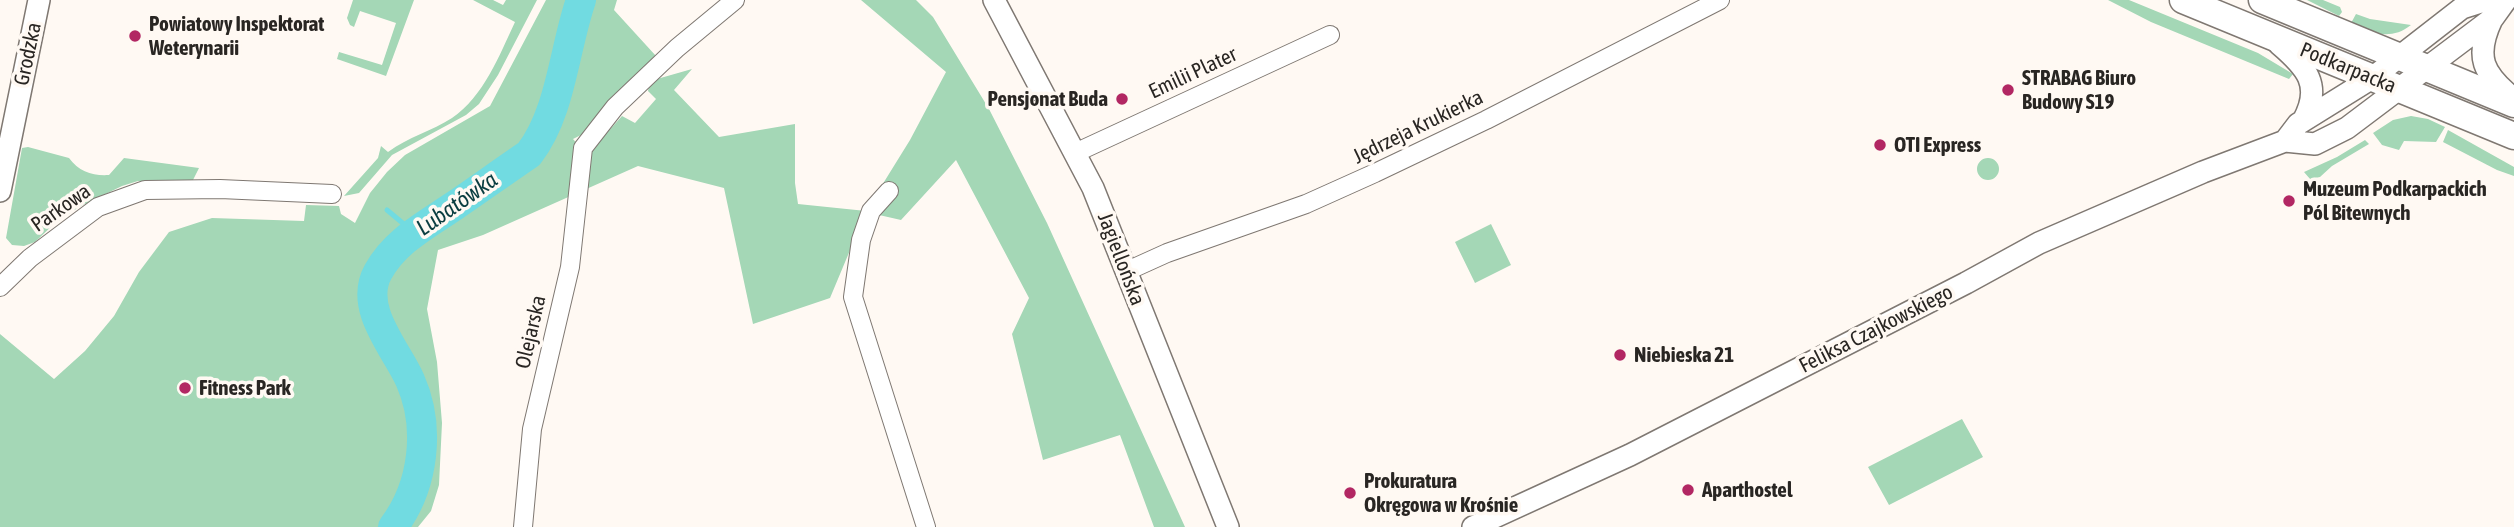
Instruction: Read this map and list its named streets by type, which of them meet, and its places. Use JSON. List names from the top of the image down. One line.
{"streets":{"main road":["Podkarpacka"],"street":["Grodzka","Emilii Plater","Jędrzeja Krukierka","Parkowa","Jagiellońska","Feliksa Czajkowskiego","Olejarska"]},"crossings":[["Podkarpacka","Feliksa Czajkowskiego"],["Emilii Plater","Jagiellońska"],["Jędrzeja Krukierka","Jagiellońska"]],"water":["Lubatówka"],"places":["Powiatowy Inspektorat Weterynarii","STRABAG Biuro Budowy S19","Pensjonat Buda","OTI Express","Muzeum Podkarpackich Pól Bitewnych","Niebieska 21","Fitness Park","Aparthostel","Prokuratura Okręgowa w Krośnie"]}
